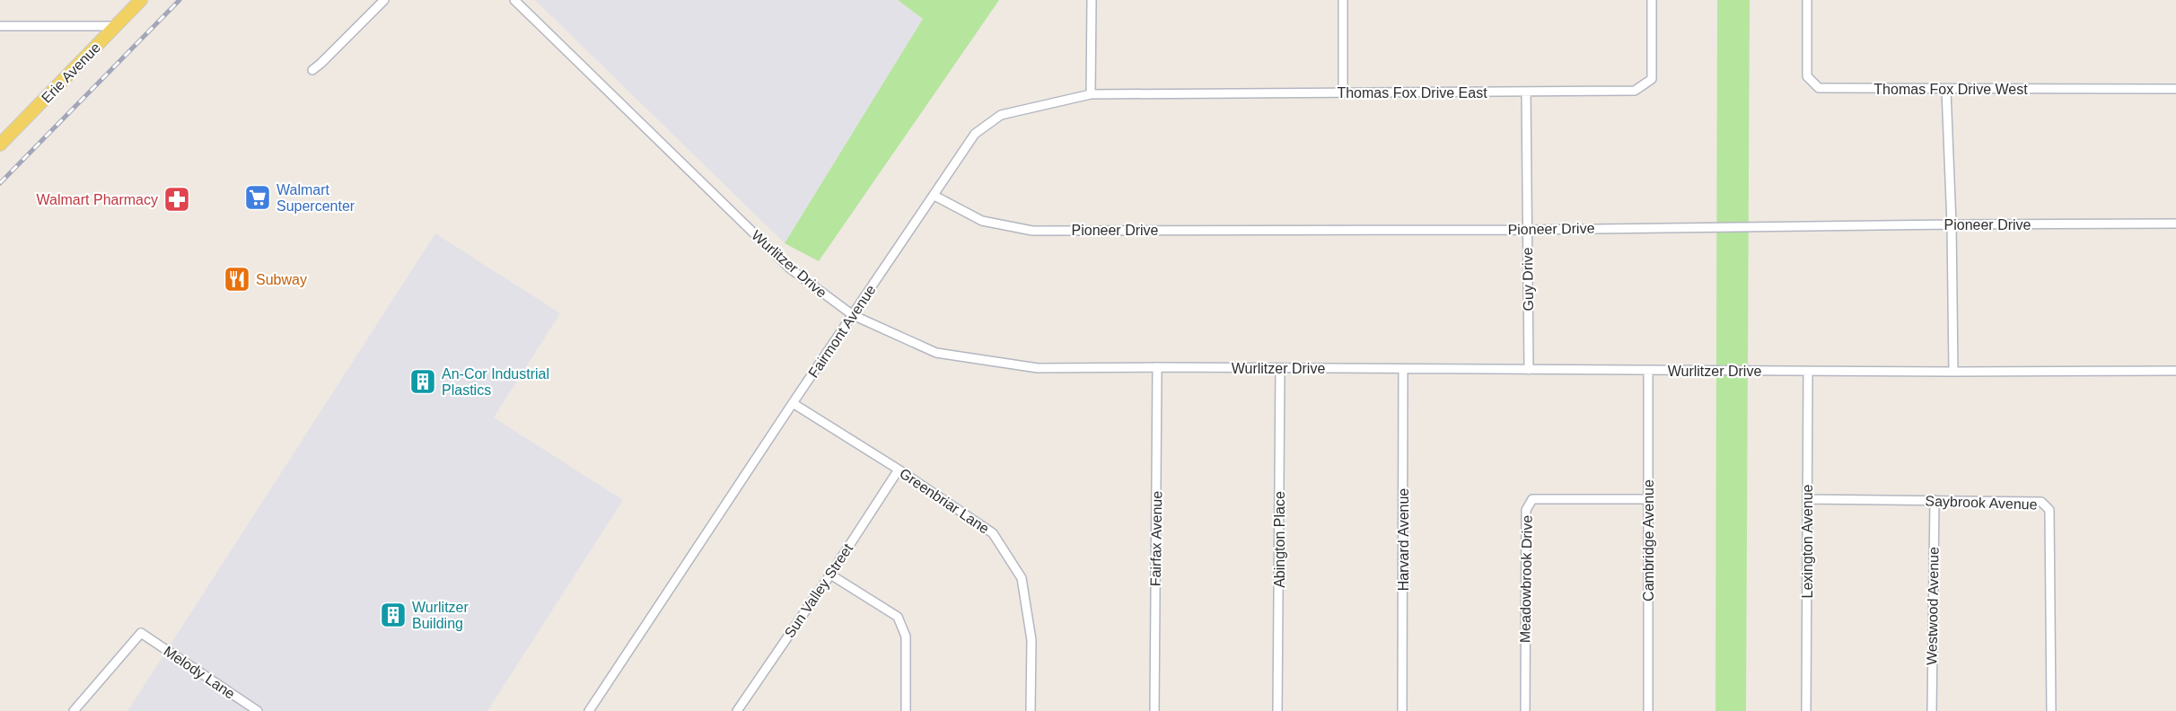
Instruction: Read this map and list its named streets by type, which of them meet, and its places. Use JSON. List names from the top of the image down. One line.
{"streets":{"main road":["Erie Avenue"],"street":["Thomas Fox Drive West","Thomas Fox Drive East","Pioneer Drive","Wurlitzer Drive","Guy Drive","Fairmont Avenue","Greenbriar Lane","Saybrook Avenue","Fairfax Avenue","Abington Place","Harvard Avenue","Cambridge Avenue","Lexington Avenue","Meadowbrook Drive","Sun Valley Street","Westwood Avenue","Melody Lane"]},"crossings":[["Thomas Fox Drive East","Guy Drive"],["Thomas Fox Drive East","Fairmont Avenue"],["Pioneer Drive","Guy Drive"],["Pioneer Drive","Fairmont Avenue"],["Wurlitzer Drive","Guy Drive"],["Wurlitzer Drive","Fairmont Avenue"],["Wurlitzer Drive","Fairfax Avenue"],["Wurlitzer Drive","Abington Place"],["Wurlitzer Drive","Harvard Avenue"],["Wurlitzer Drive","Cambridge Avenue"],["Wurlitzer Drive","Lexington Avenue"],["Fairmont Avenue","Greenbriar Lane"],["Greenbriar Lane","Sun Valley Street"],["Saybrook Avenue","Lexington Avenue"],["Saybrook Avenue","Westwood Avenue"],["Cambridge Avenue","Meadowbrook Drive"]],"places":{"supermarket":["Walmart Supercenter"],"pharmacy":["Walmart Pharmacy"],"restaurant":["Subway"],"building":["An-Cor Industrial Plastics","Wurlitzer Building"]}}
